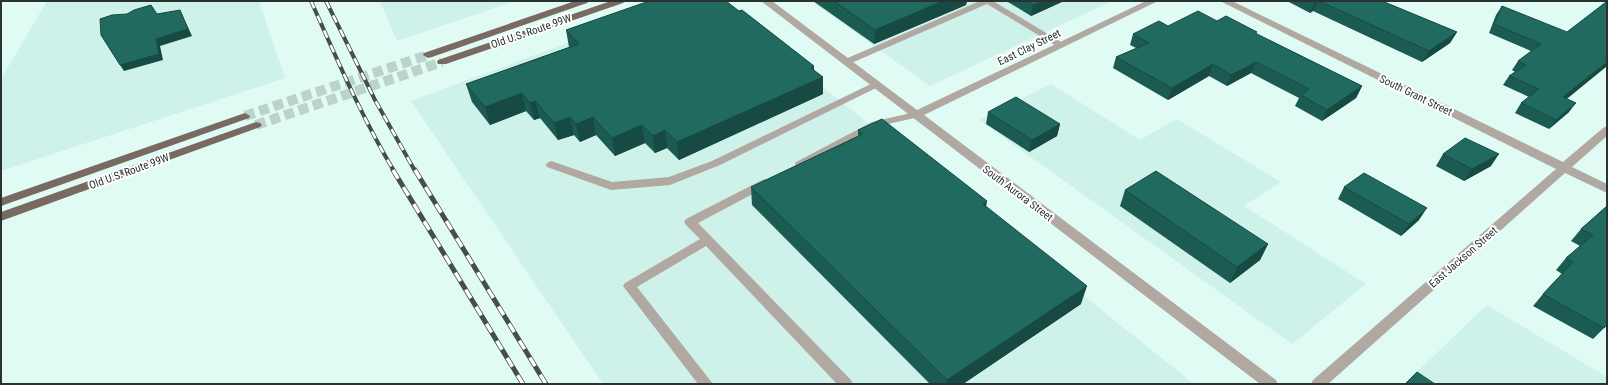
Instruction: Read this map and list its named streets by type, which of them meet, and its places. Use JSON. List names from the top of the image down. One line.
{"streets":{"main road":["Old U.S. Route 99W"],"street":["East Clay Street","South Grant Street","South Aurora Street","East Jackson Street"]},"crossings":[["East Clay Street","South Aurora Street"],["South Grant Street","East Jackson Street"]]}
